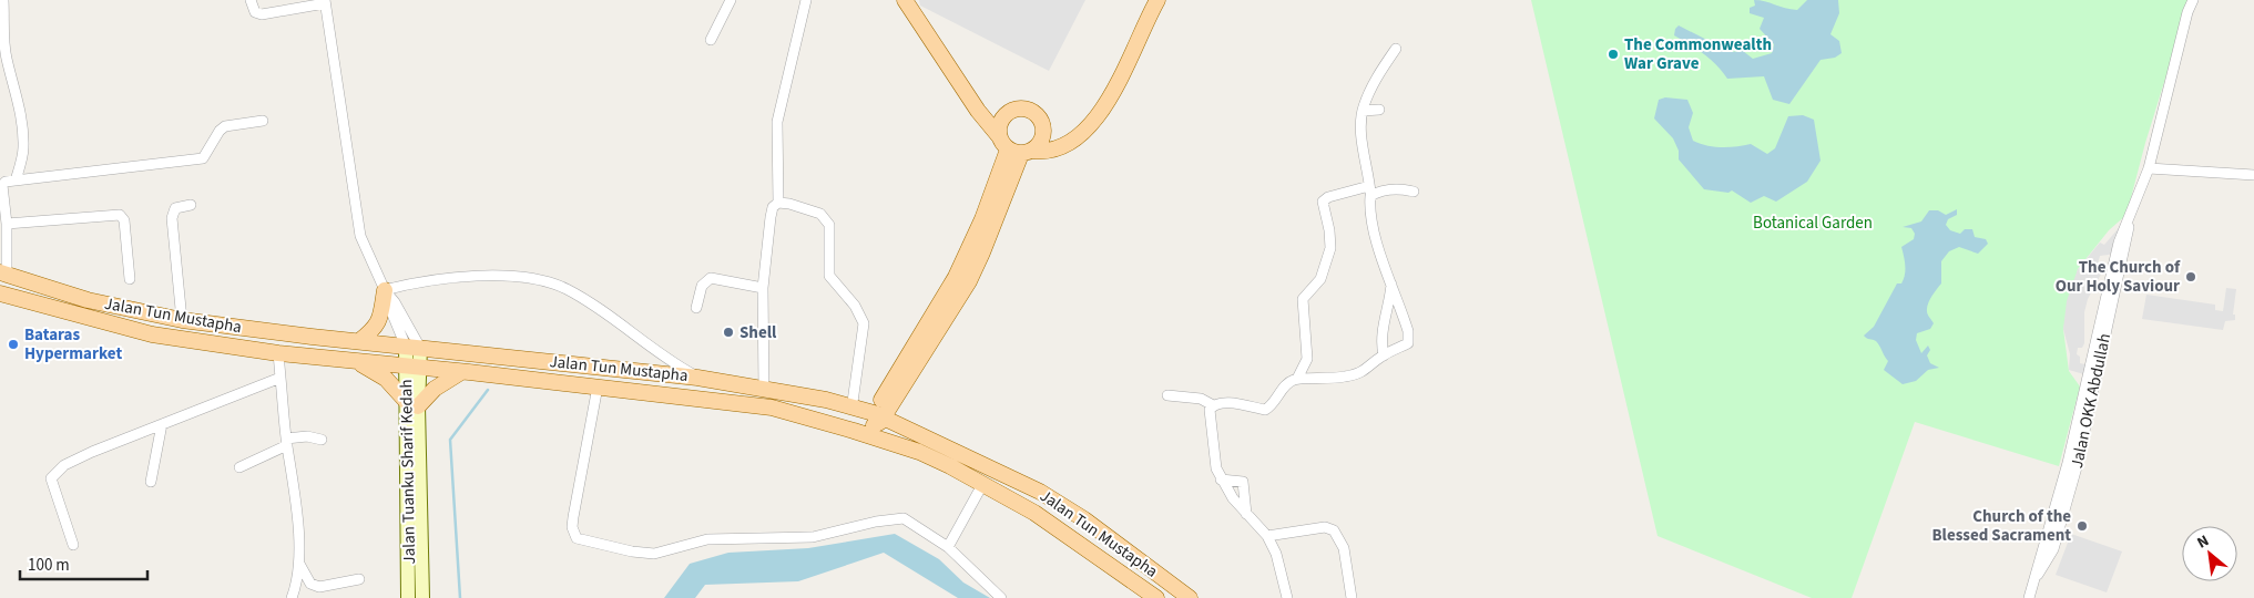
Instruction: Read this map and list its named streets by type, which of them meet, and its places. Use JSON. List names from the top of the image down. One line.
{"streets":{"main road":["Jalan Tun Mustapha","Jalan Tuanku Sharif Kedah"],"street":["Jalan OKK Abdullah"]},"crossings":[["Jalan Tun Mustapha","Jalan Tuanku Sharif Kedah"]],"parks":["Botanical Garden"],"places":["The Commonwealth War Grave","The Church of Our Holy Saviour","Shell","Bataras Hypermarket","Church of the Blessed Sacrament"],"scale_bar":"100 m","north":"top left"}
